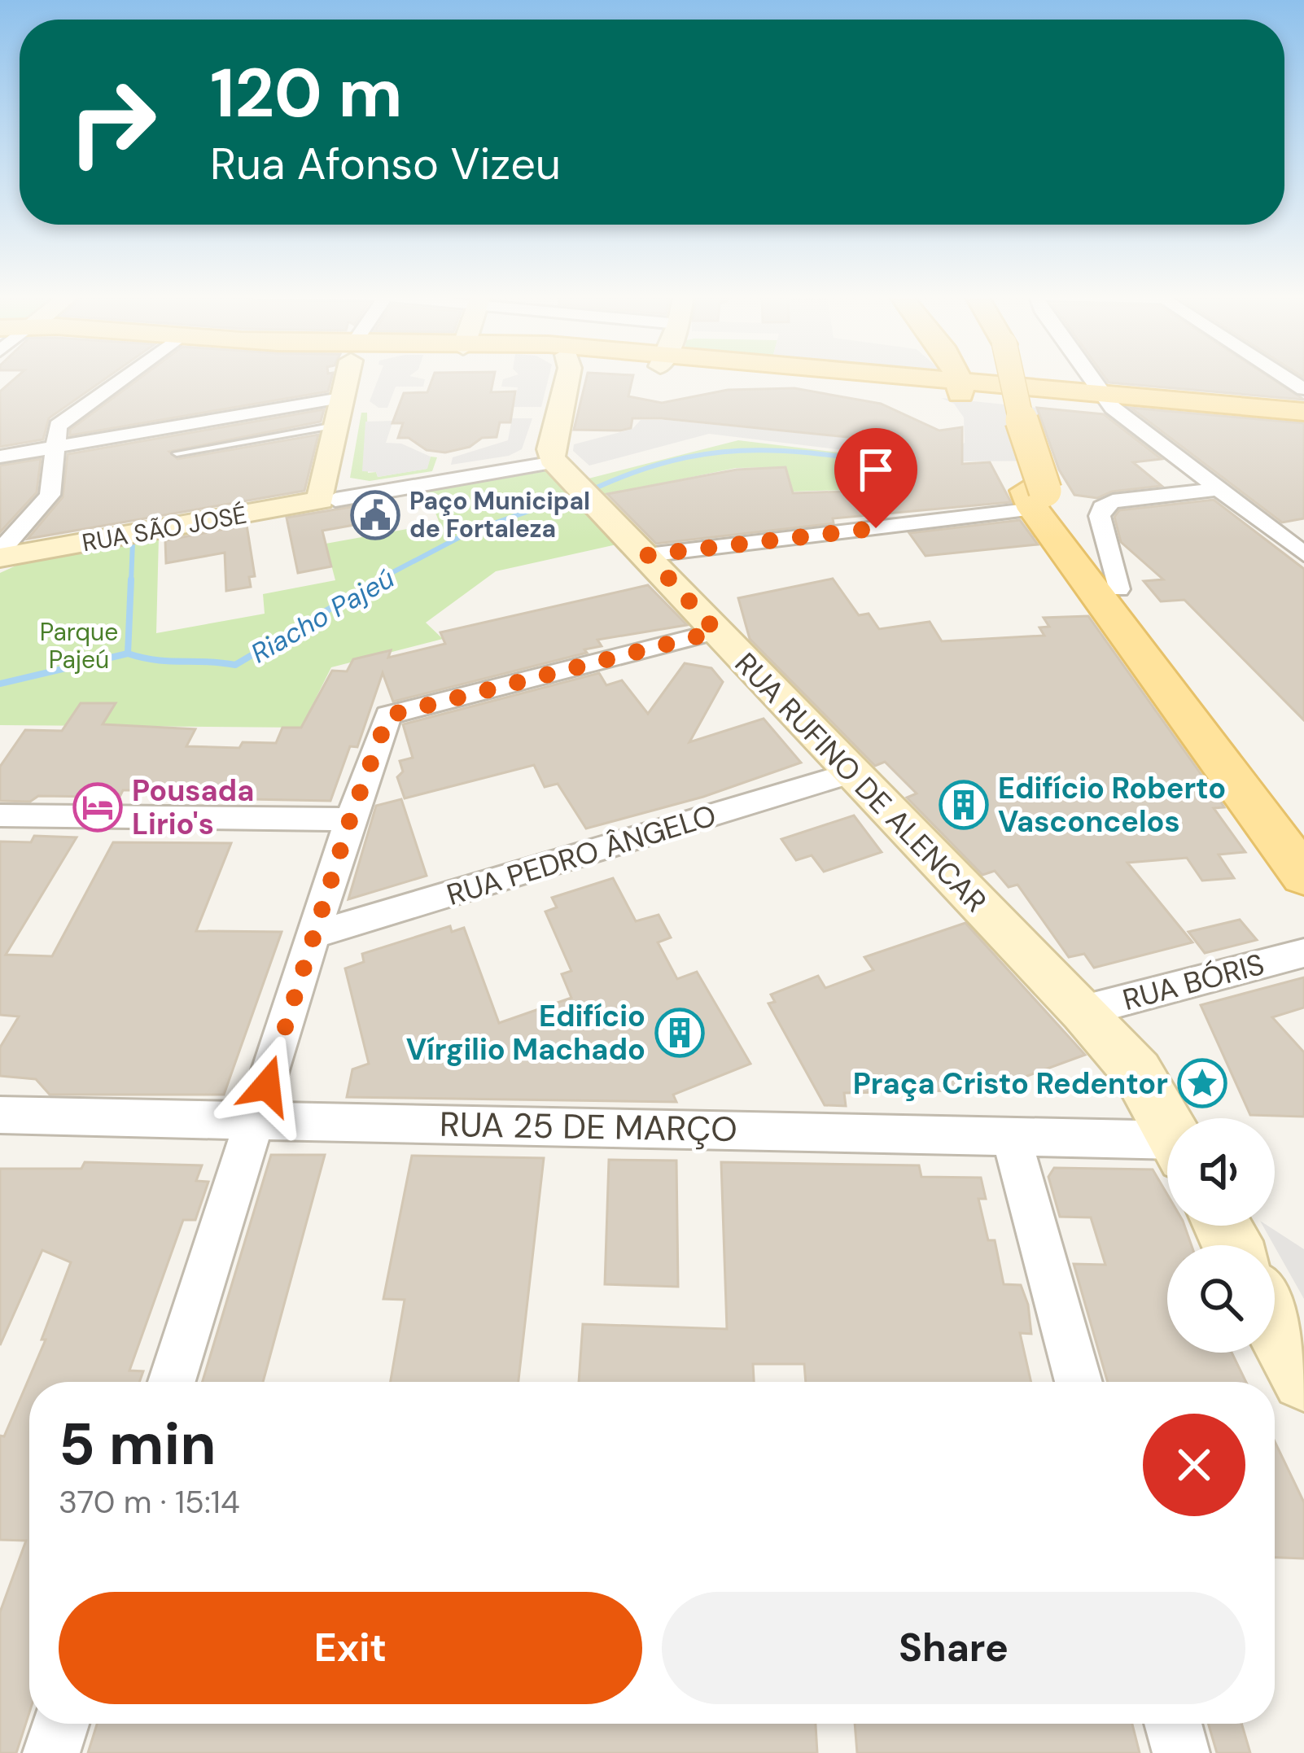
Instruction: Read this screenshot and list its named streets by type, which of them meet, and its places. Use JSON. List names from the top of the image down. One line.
{"streets":{"street":["RUA SÃO JOSÉ","RUA RUFINO DE ALENCAR","RUA PEDRO ÂNGELO","RUA BÓRIS","RUA 25 DE MARÇO"]},"crossings":[["RUA SÃO JOSÉ","RUA RUFINO DE ALENCAR"],["RUA RUFINO DE ALENCAR","RUA PEDRO ÂNGELO"],["RUA RUFINO DE ALENCAR","RUA BÓRIS"]],"water":["Riacho Pajeú"],"parks":["Parque Pajeú"],"places":{"public building":["Paço Municipal de Fortaleza"],"building":["Edifício Roberto Vasconcelos","Edifício Vírgilio Machado"],"hotel":["Pousada Lirio's"],"place":["Praça Cristo Redentor"]},"page":{"turn":["120 m","Rua Afonso Vizeu"],"heading":["5 min","370 m · 15:14"],"buttons":["Exit","Share"]}}
